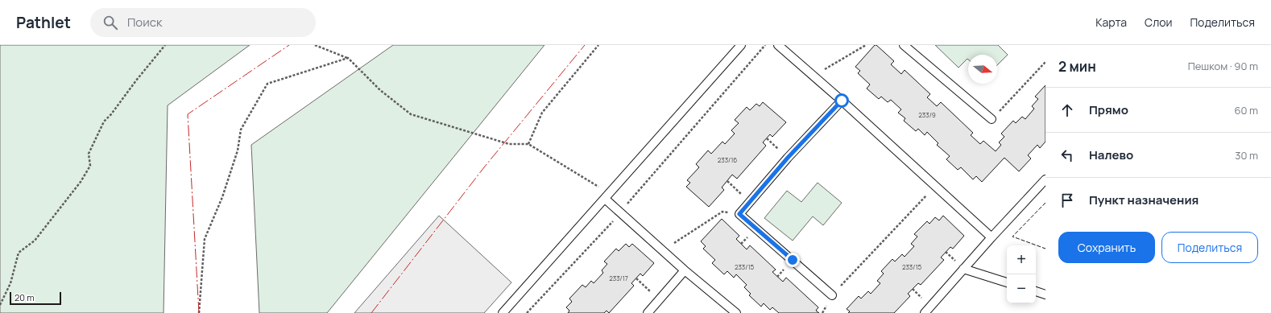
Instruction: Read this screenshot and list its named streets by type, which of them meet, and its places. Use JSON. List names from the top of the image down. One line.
{"house_numbers":["233/9","233/16","233/15","233/15","233/17"],"scale_bar":"20 m","north":"right","page":{"header":"Pathlet","search":"Поиск","nav":["Карта","Слои","Поделиться"],"heading":["2 мин","Пешком · 90 m"],"list":[["Прямо","60 m"],["Налево","30 m"],"Пункт назначения"],"buttons":["Сохранить","Поделиться"],"map_buttons":["+","−"],"scale":"20 m"}}
